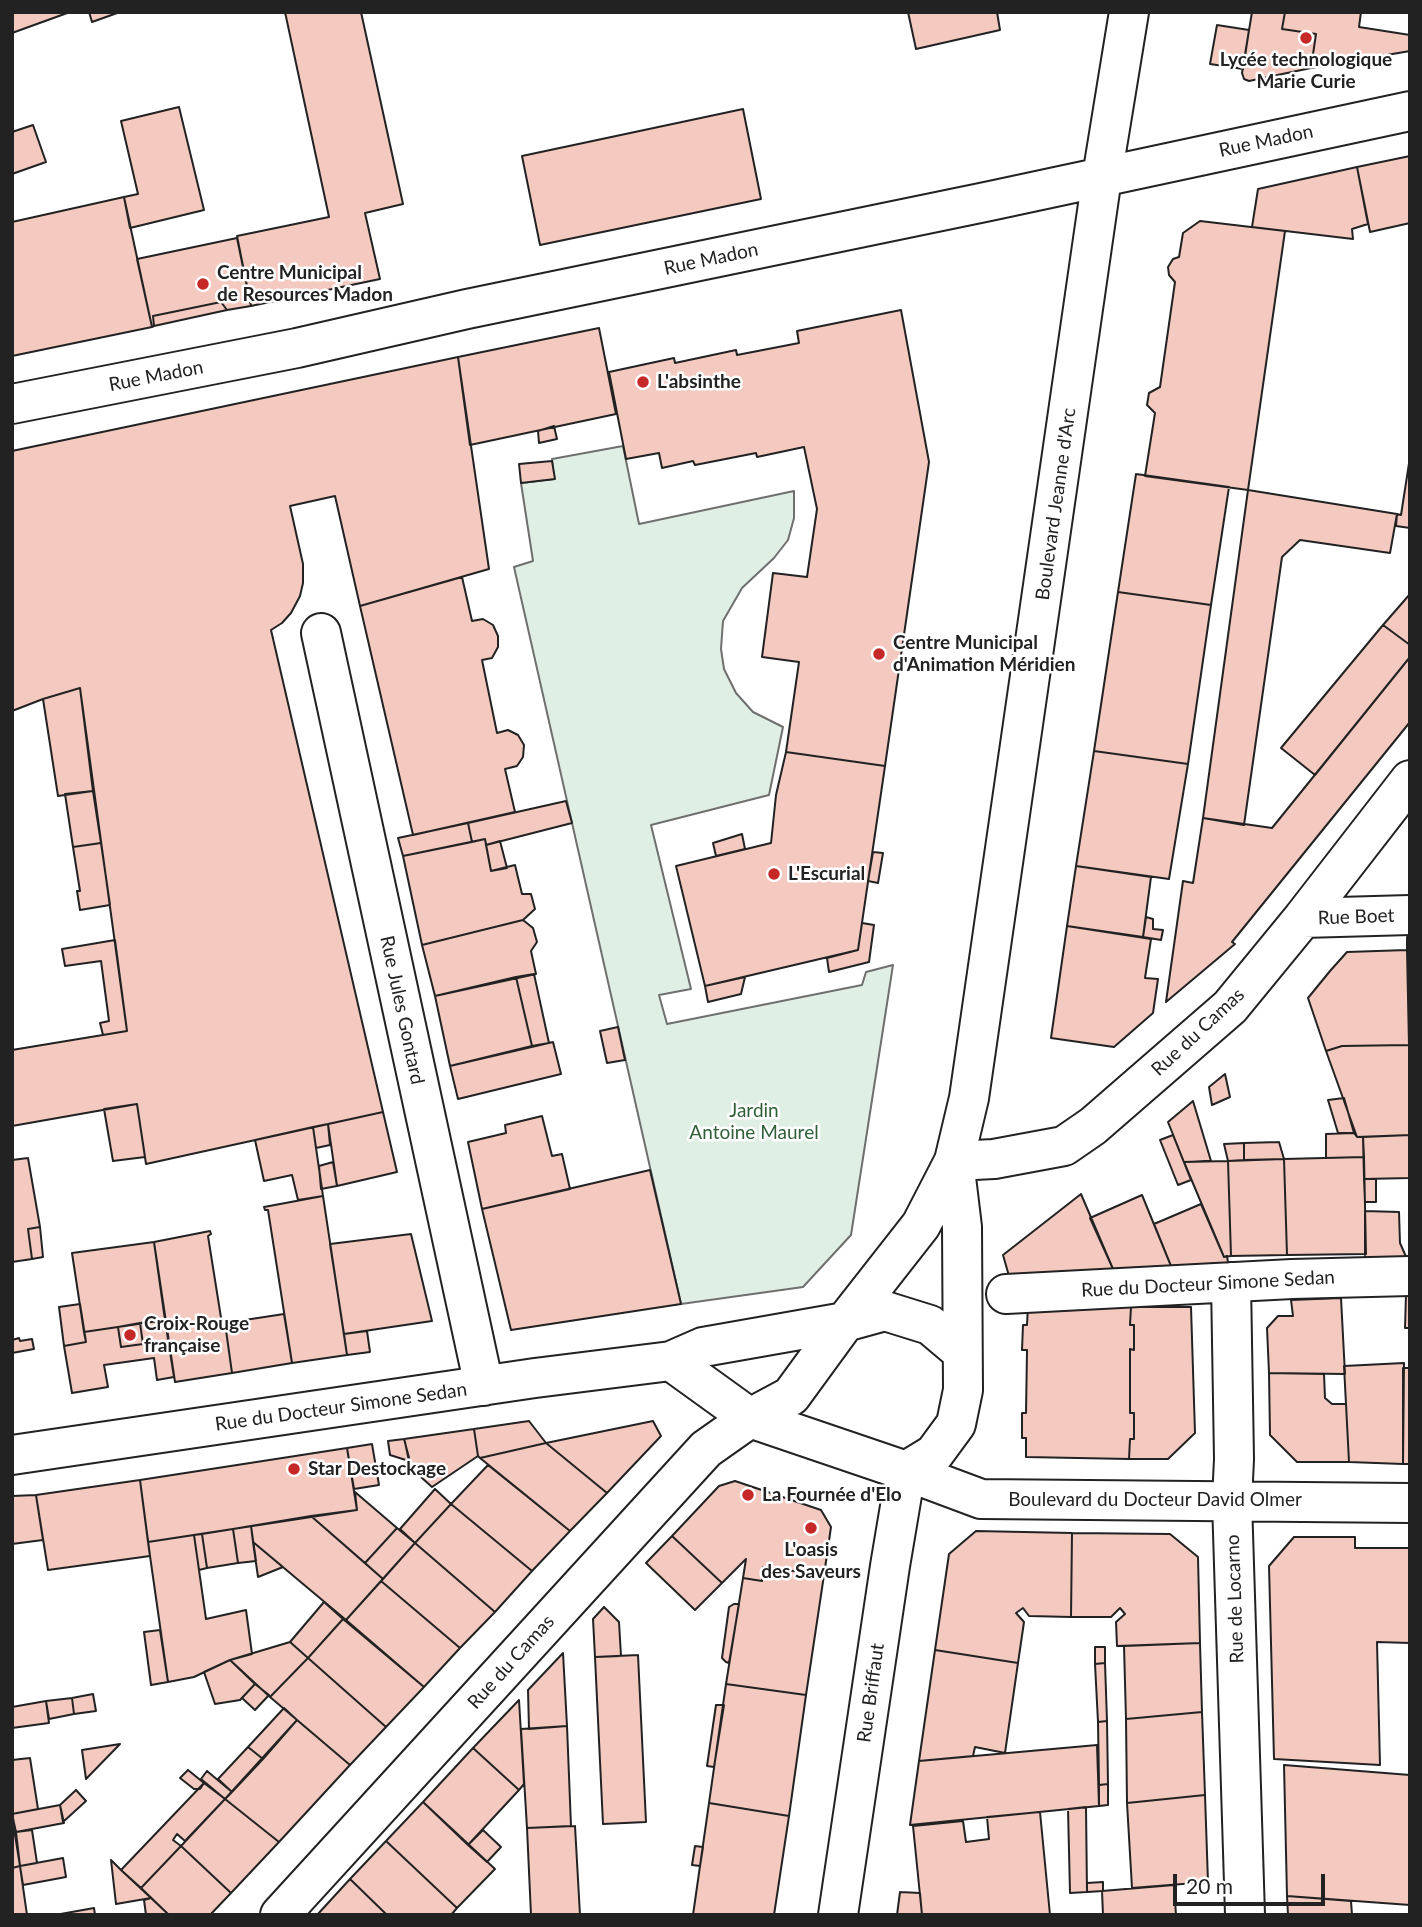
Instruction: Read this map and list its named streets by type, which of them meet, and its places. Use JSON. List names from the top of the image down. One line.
{"streets":{"street":["Rue Madon","Boulevard Jeanne d'Arc","Rue Boet","Rue Jules Gontard","Rue du Camas","Rue du Docteur Simone Sedan","Boulevard du Docteur David Olmer","Rue de Locarno","Rue Briffaut"]},"crossings":[["Rue Madon","Boulevard Jeanne d'Arc"],["Boulevard Jeanne d'Arc","Rue du Camas"],["Boulevard Jeanne d'Arc","Rue du Docteur Simone Sedan"],["Boulevard Jeanne d'Arc","Boulevard du Docteur David Olmer"],["Boulevard Jeanne d'Arc","Rue Briffaut"],["Rue Boet","Rue du Camas"],["Rue Jules Gontard","Rue du Docteur Simone Sedan"],["Rue du Camas","Rue du Docteur Simone Sedan"],["Rue du Camas","Boulevard du Docteur David Olmer"],["Rue du Docteur Simone Sedan","Rue de Locarno"],["Boulevard du Docteur David Olmer","Rue de Locarno"],["Boulevard du Docteur David Olmer","Rue Briffaut"]],"parks":["Jardin Antoine Maurel"],"places":["Lycée technologique Marie Curie","Centre Municipal de Resources Madon","L'absinthe","Centre Municipal d'Animation Méridien","L'Escurial","Croix-Rouge française","Star Destockage","La Fournée d'Elo","L'oasis des Saveurs"],"scale_bar":"20 m"}
